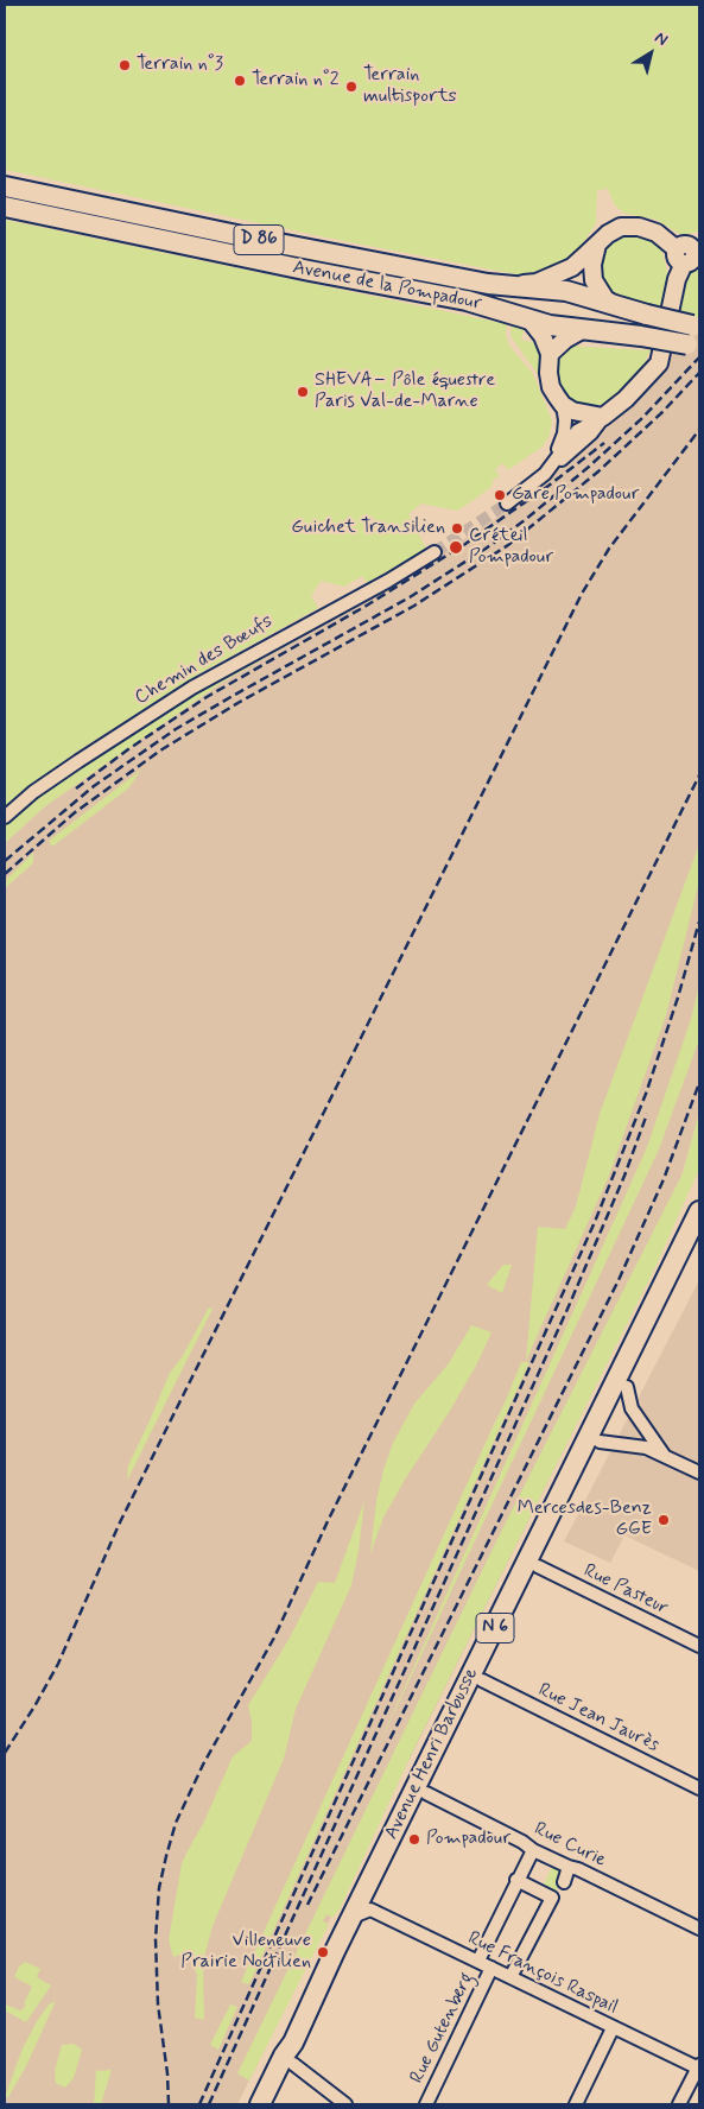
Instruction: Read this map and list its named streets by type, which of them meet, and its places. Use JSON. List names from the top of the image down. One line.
{"streets":{"main road":["D 86","Avenue de la Pompadour","N 6","Avenue Henri Barbusse"],"street":["Chemin des Bœufs","Rue Pasteur","Rue Jean Jaurès","Rue Curie","Rue François Raspail","Rue Gutenberg"]},"crossings":[["Rue Pasteur","Avenue Henri Barbusse"],["Rue Jean Jaurès","Avenue Henri Barbusse"],["Avenue Henri Barbusse","Rue Curie"],["Avenue Henri Barbusse","Rue François Raspail"],["Rue François Raspail","Rue Gutenberg"]],"places":["Terrain n°3","Terrain n°2","Terrain multisports","SHEVA– Pôle équestre Paris Val-de-Marne","Gare Pompadour","Guichet Transilien","Créteil Pompadour","Mercesdes-Benz GGE","Pompadour","Villeneuve Prairie Noctilien"],"north":"top right"}
